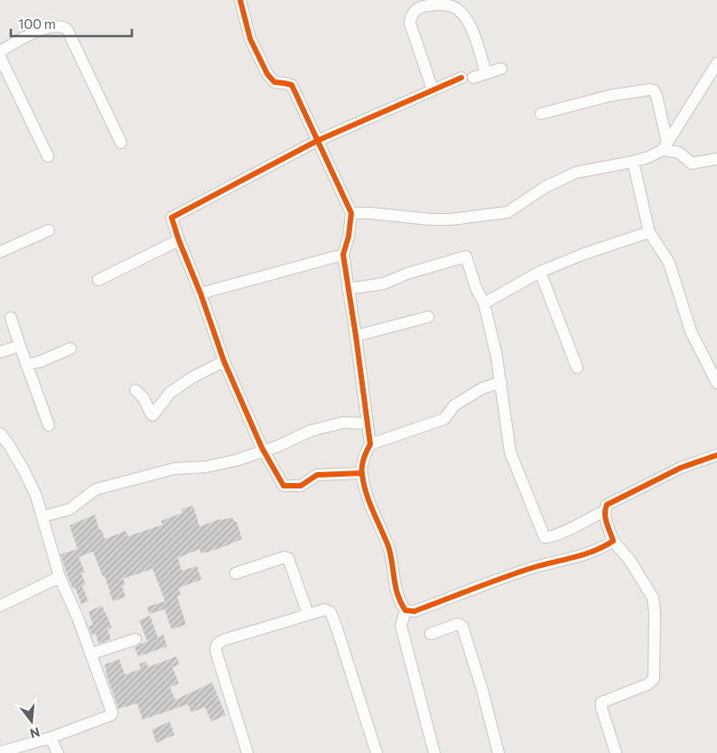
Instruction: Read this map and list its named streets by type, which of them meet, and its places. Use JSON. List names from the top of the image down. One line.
{"scale_bar":"100 m","north":"bottom"}
